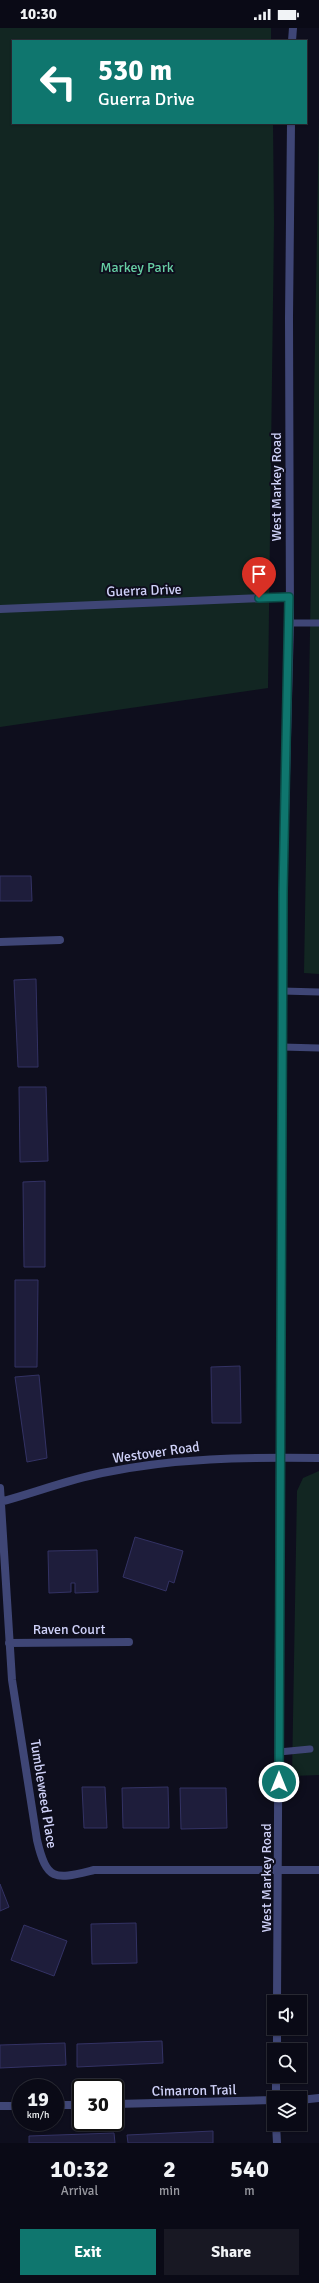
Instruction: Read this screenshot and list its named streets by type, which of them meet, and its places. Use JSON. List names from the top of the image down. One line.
{"streets":{"street":["West Markey Road","Guerra Drive","Westover Road","Raven Court","Tumbleweed Place","Cimarron Trail"]},"crossings":[["West Markey Road","Guerra Drive"],["West Markey Road","Westover Road"],["West Markey Road","Tumbleweed Place"],["Westover Road","Tumbleweed Place"],["Raven Court","Tumbleweed Place"]],"parks":["Markey Park"],"page":{"status":"10:30","turn":["530 m","Guerra Drive"],"speed":"19 km/h","limit":"30","eta":["10:32","Arrival","2","min","540","m"],"buttons":["Exit","Share"]}}
